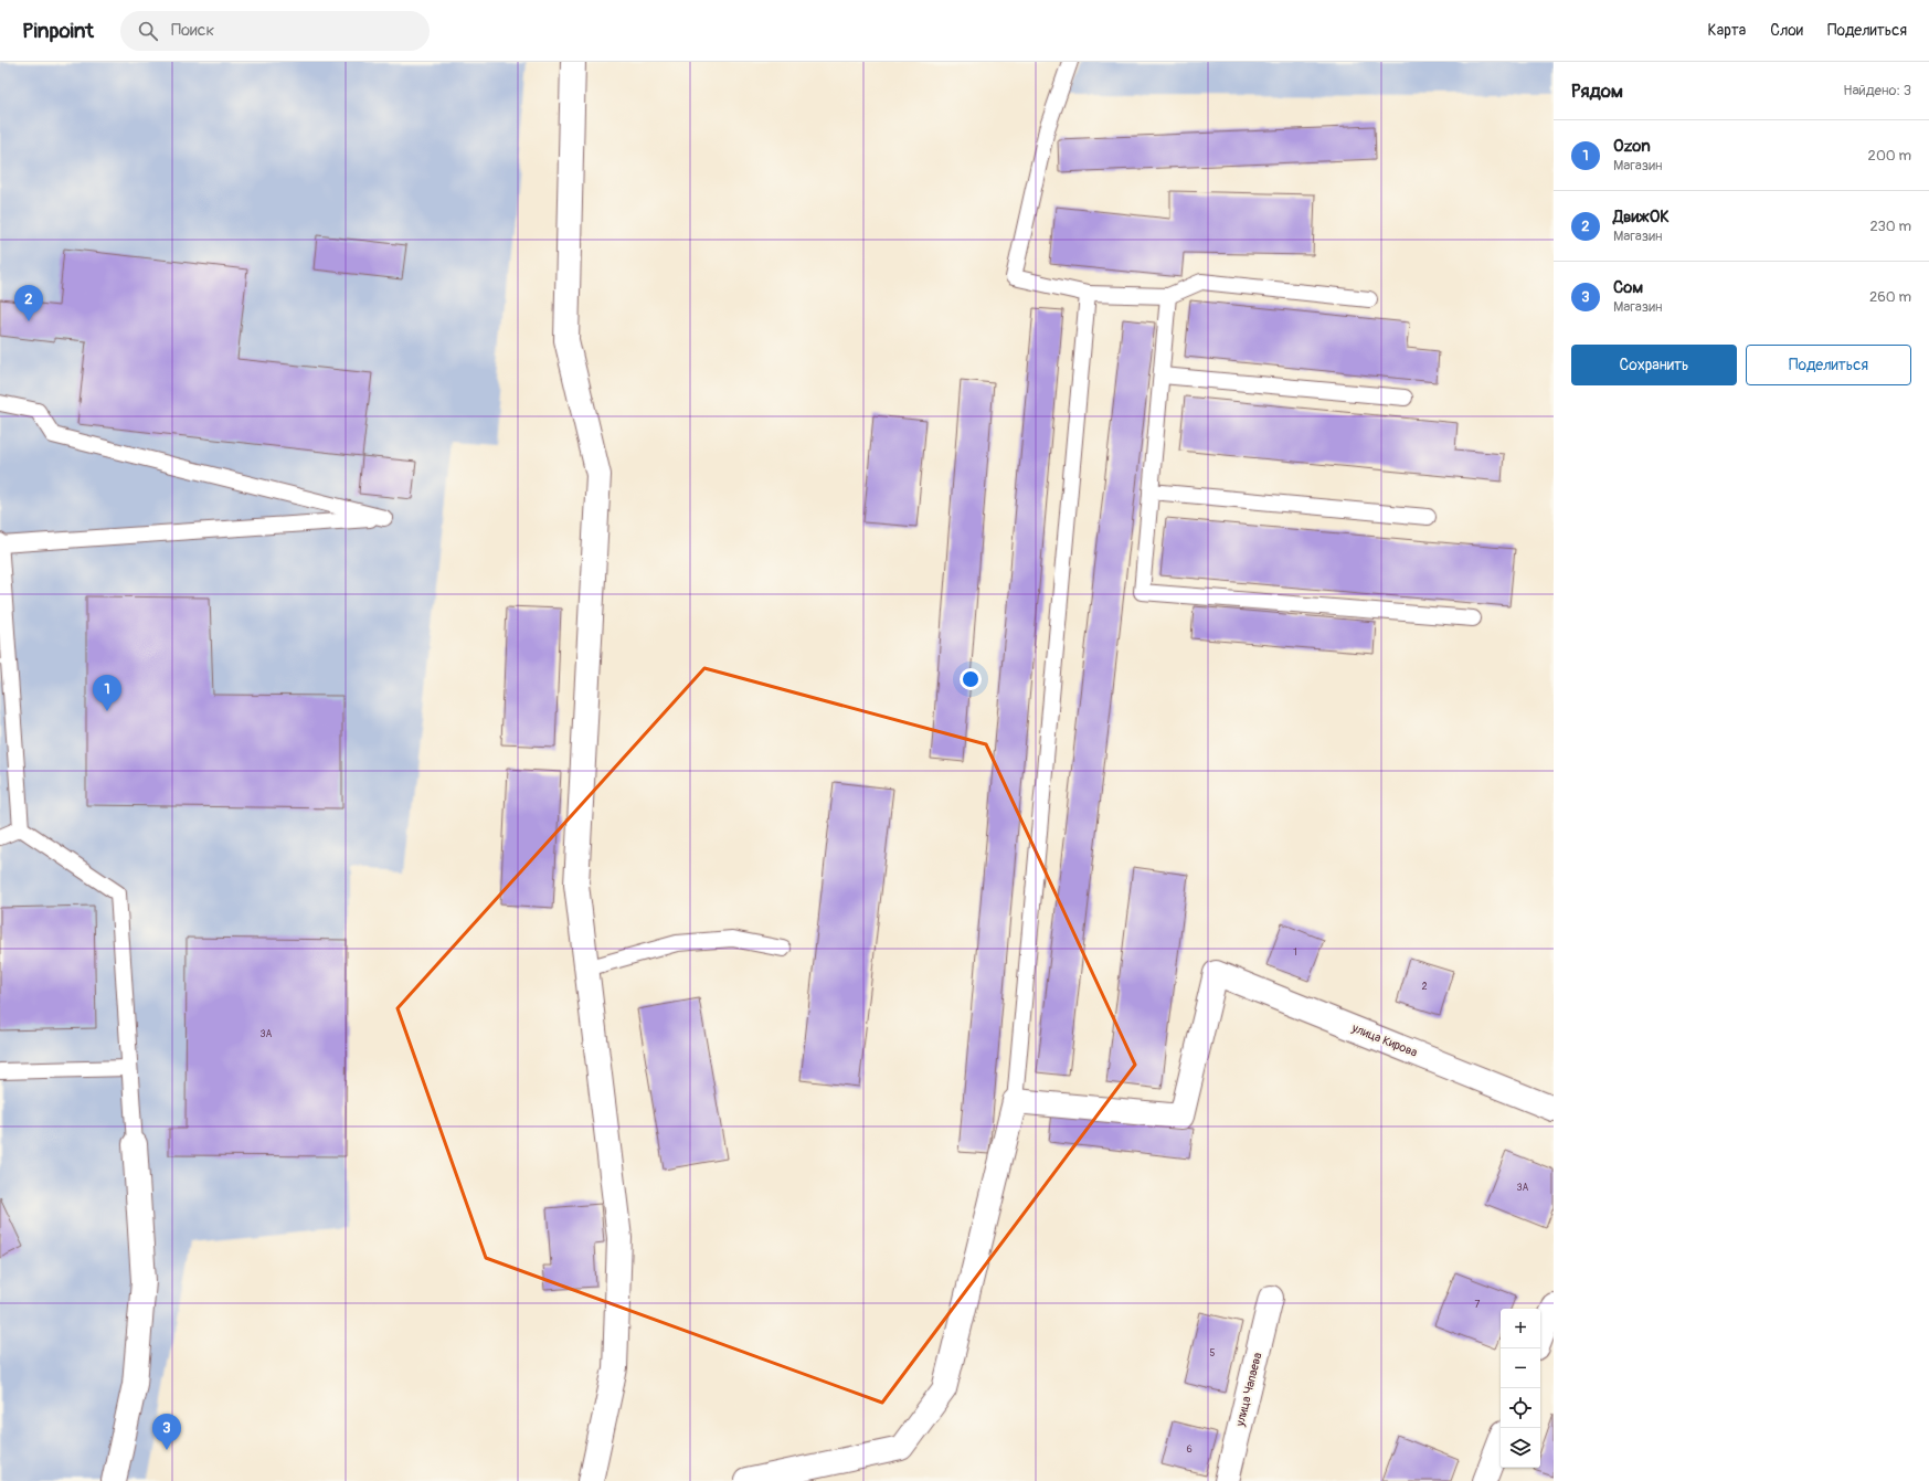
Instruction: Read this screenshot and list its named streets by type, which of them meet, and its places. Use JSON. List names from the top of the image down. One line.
{"streets":{"street":["улица Кирова","улица Чапаева"]},"house_numbers":["1","2","3А","3А","7","5","6"],"page":{"header":"Pinpoint","search":"Поиск","nav":["Карта","Слои","Поделиться"],"heading":["Рядом","Найдено: 3"],"list":[{"mark":"1","name":"Ozon","note":"Магазин","value":"200 m"},{"mark":"2","name":"ДвижОК","note":"Магазин","value":"230 m"},{"mark":"3","name":"Сом","note":"Магазин","value":"260 m"}],"pins":["2","1","3"],"buttons":["Сохранить","Поделиться"],"map_buttons":["+","−"]}}
